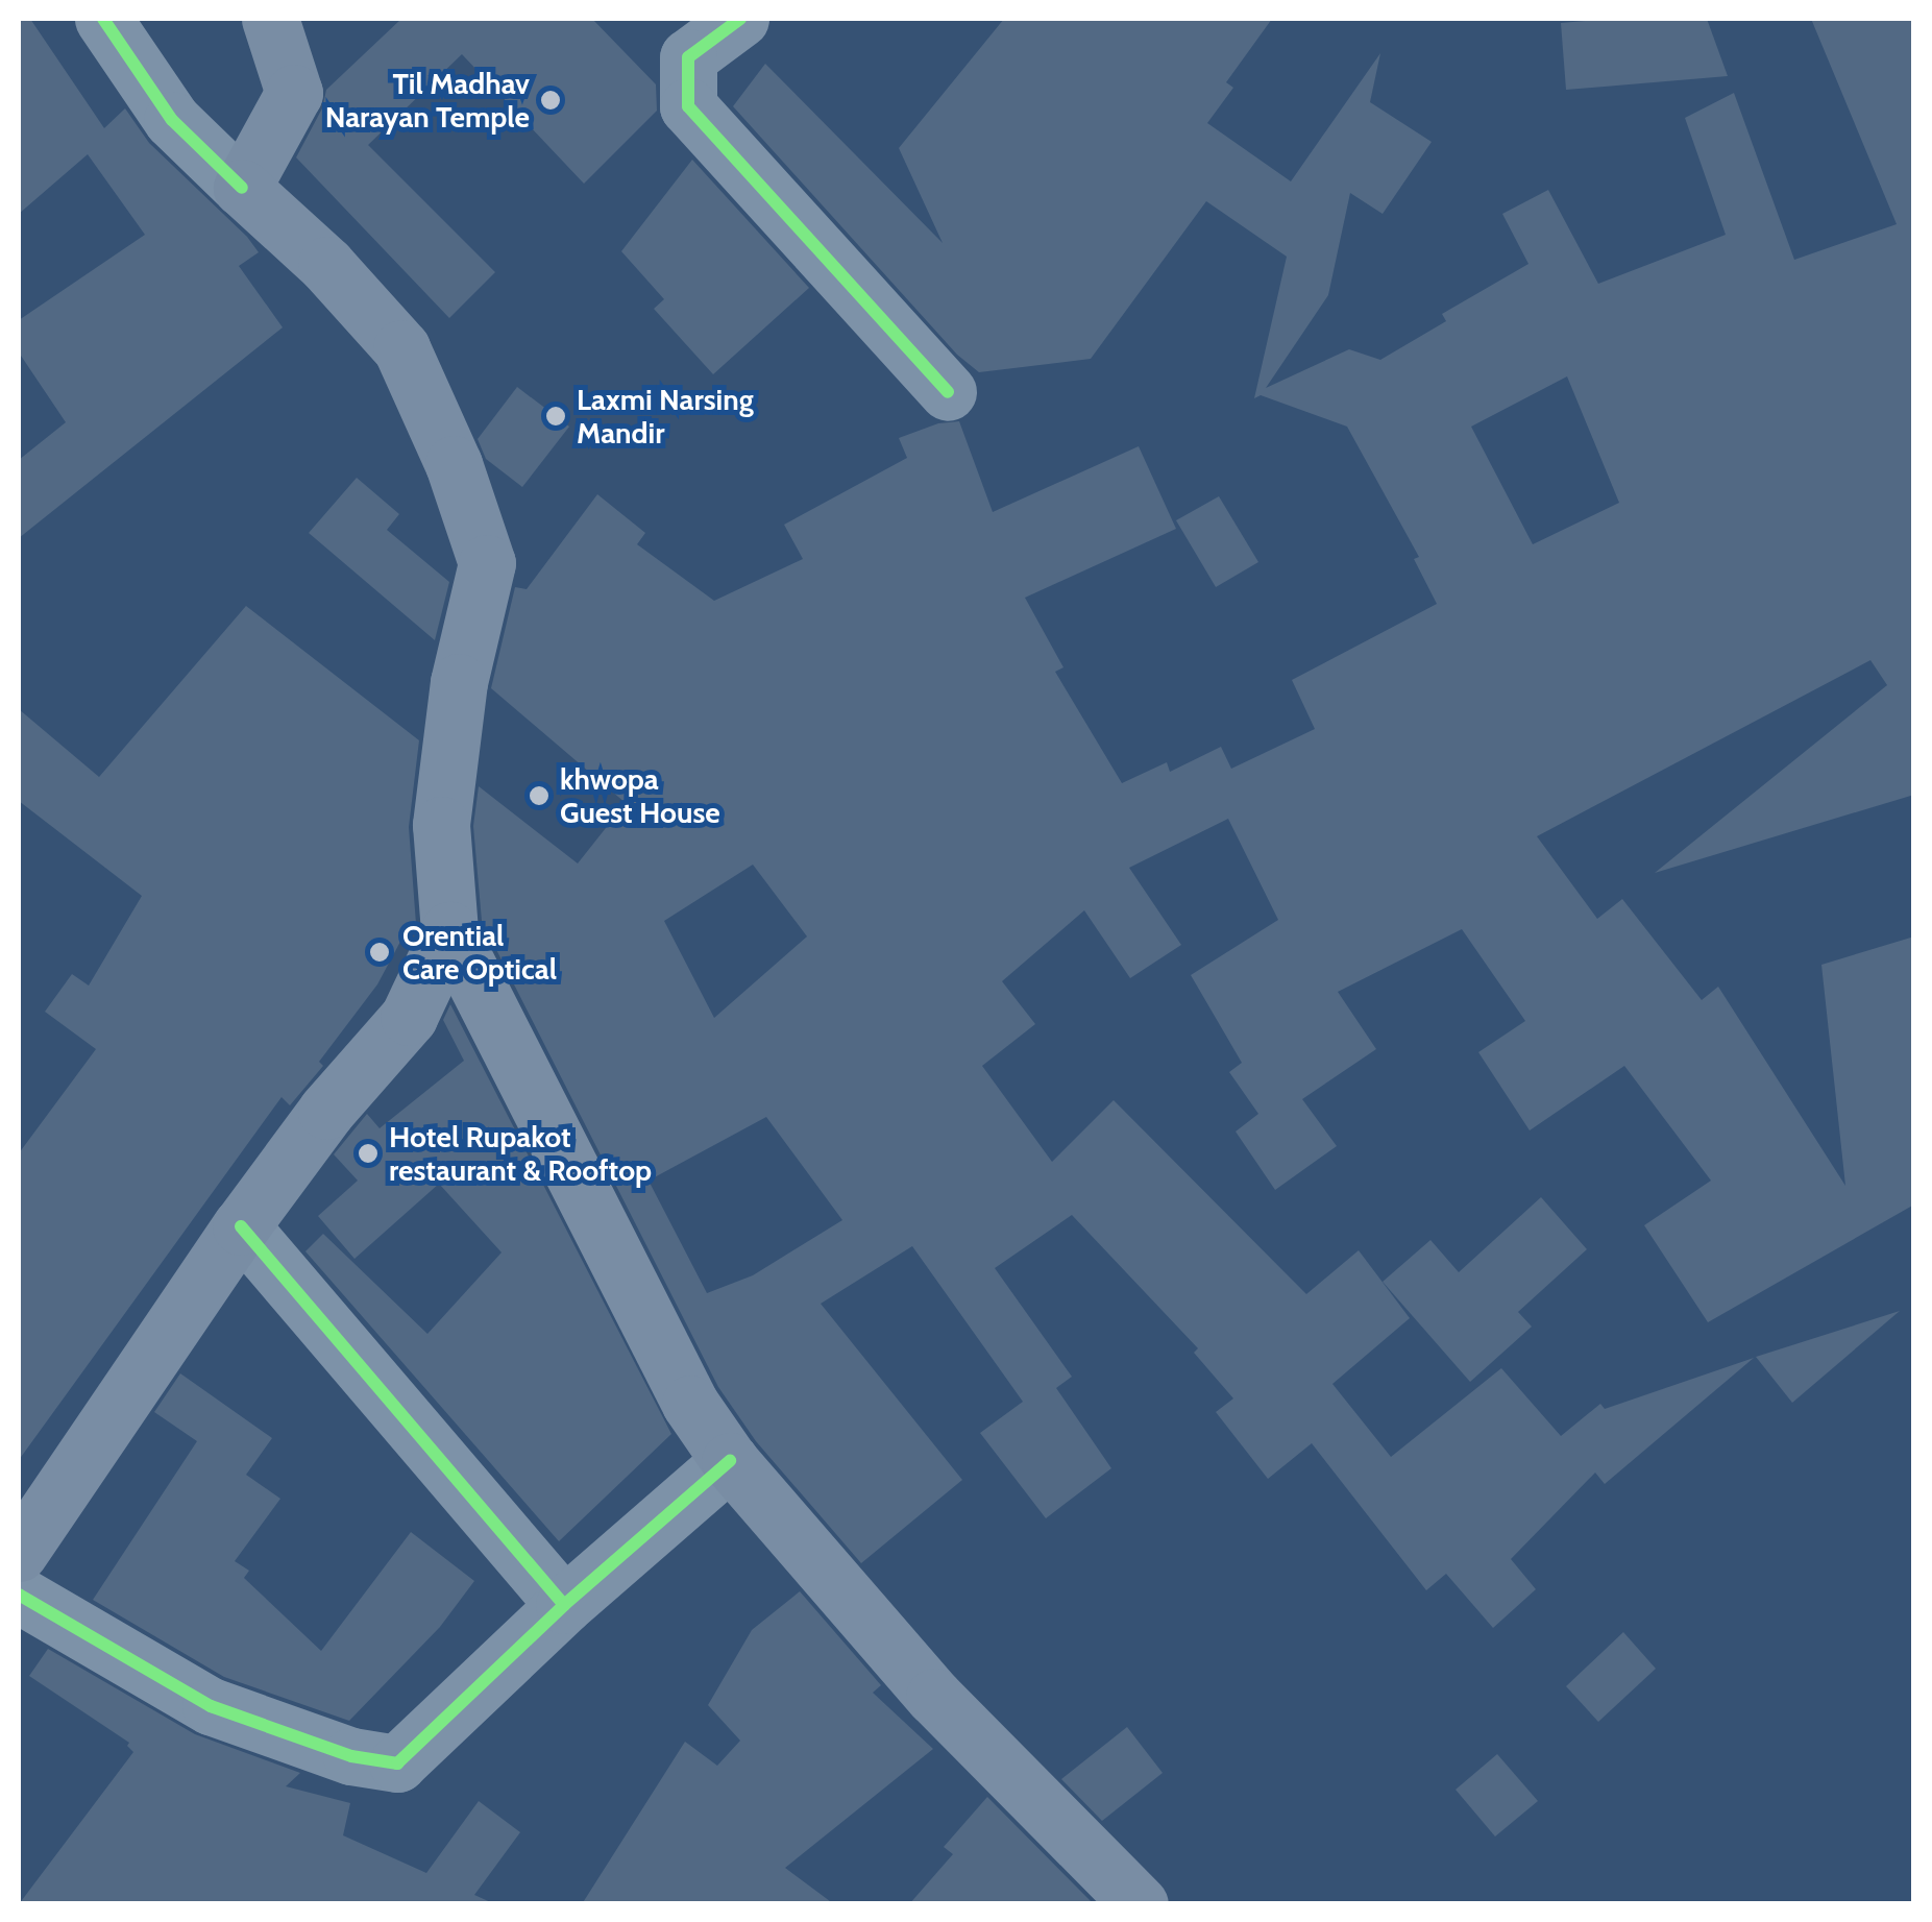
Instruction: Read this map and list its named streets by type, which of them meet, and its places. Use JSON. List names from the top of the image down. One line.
{"places":["Til Madhav Narayan Temple","Laxmi Narsing Mandir","khwopa Guest House","Orential Care Optical","Hotel Rupakot restaurant & Rooftop"]}
